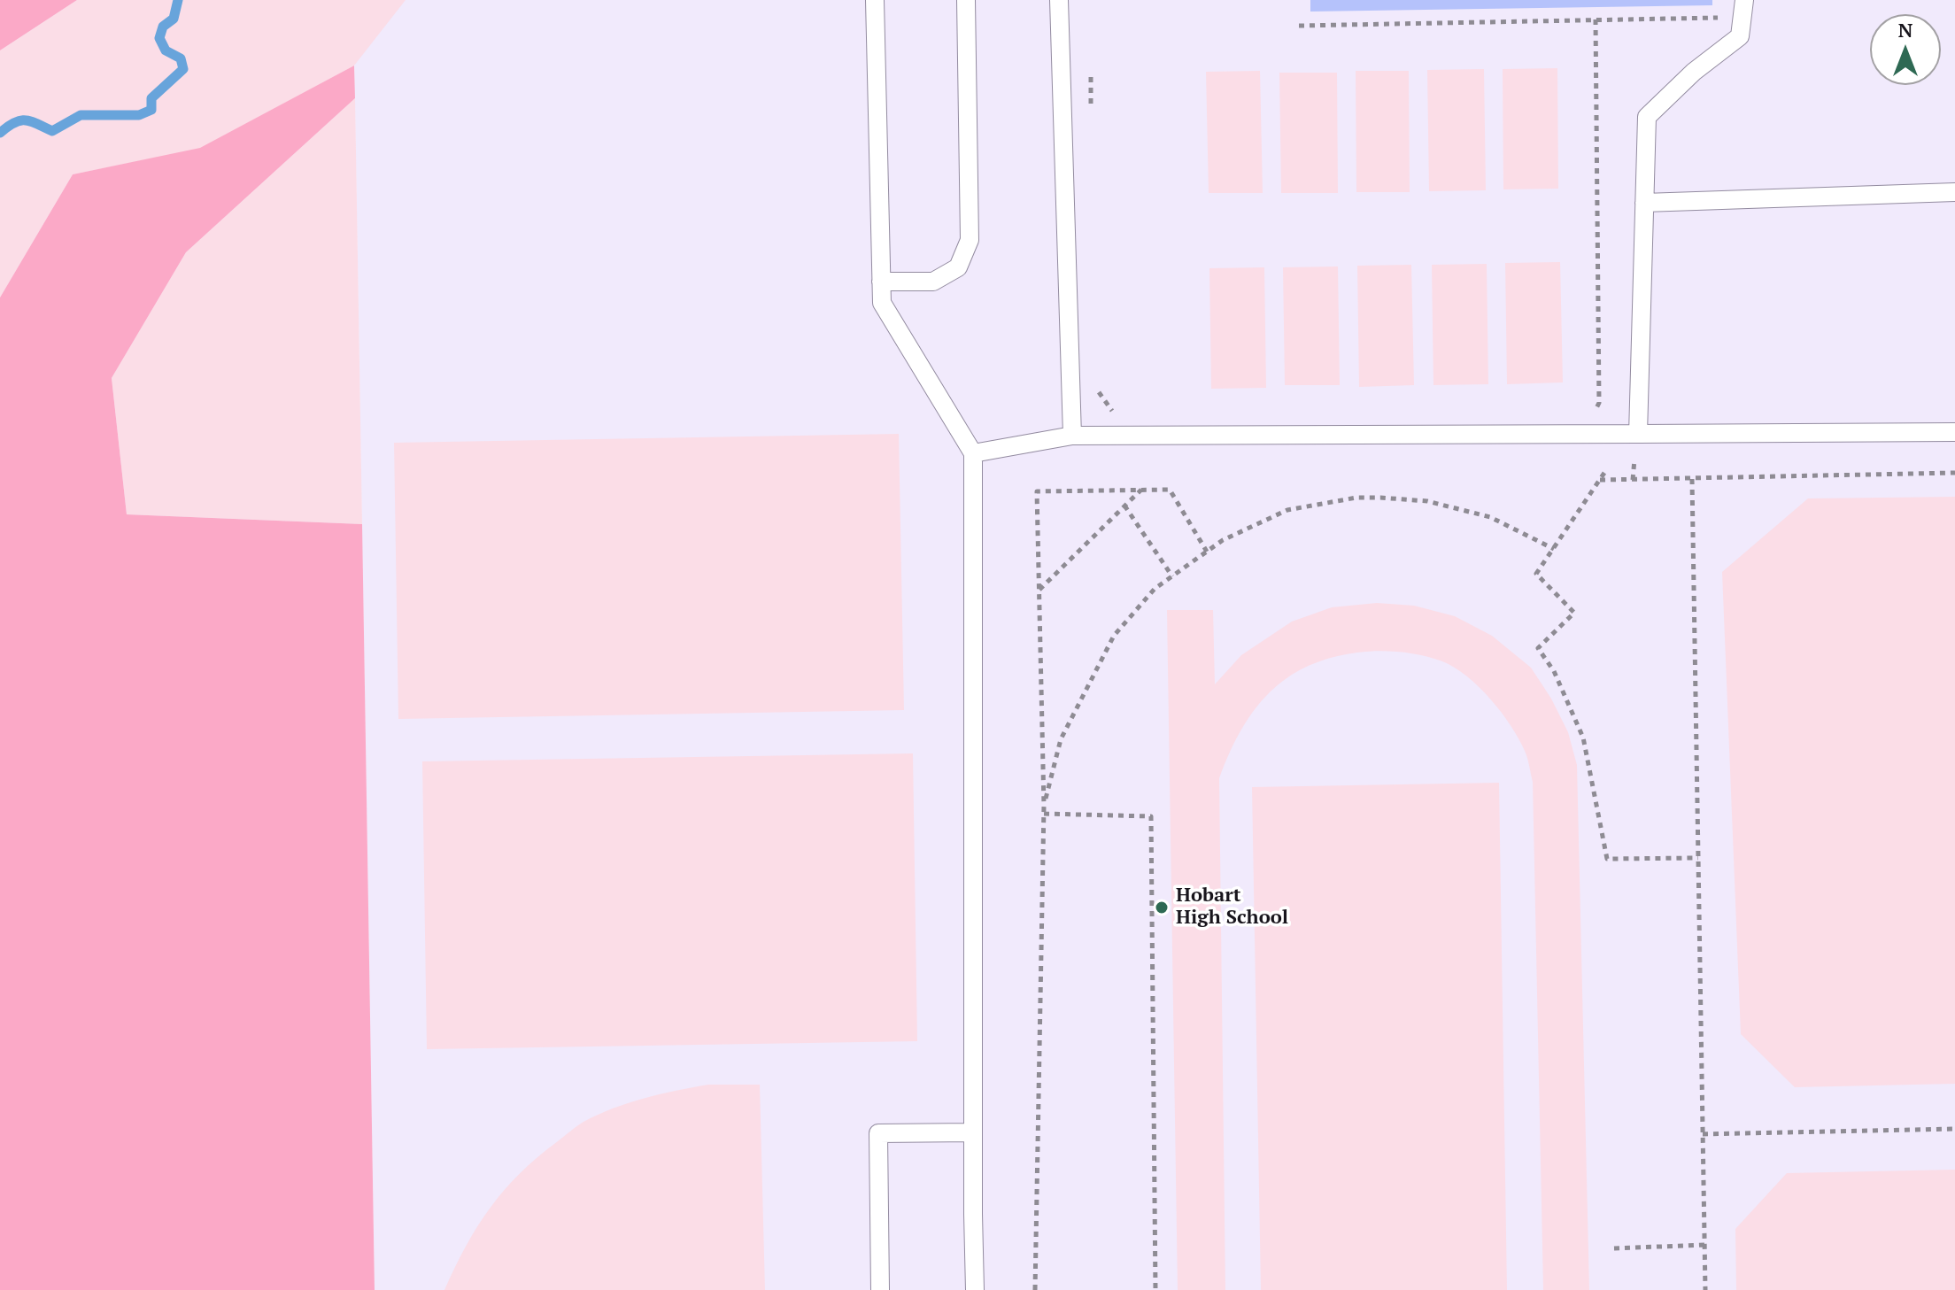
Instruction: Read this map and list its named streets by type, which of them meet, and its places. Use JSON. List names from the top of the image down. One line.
{"places":["Hobart High School"],"north":"top"}
